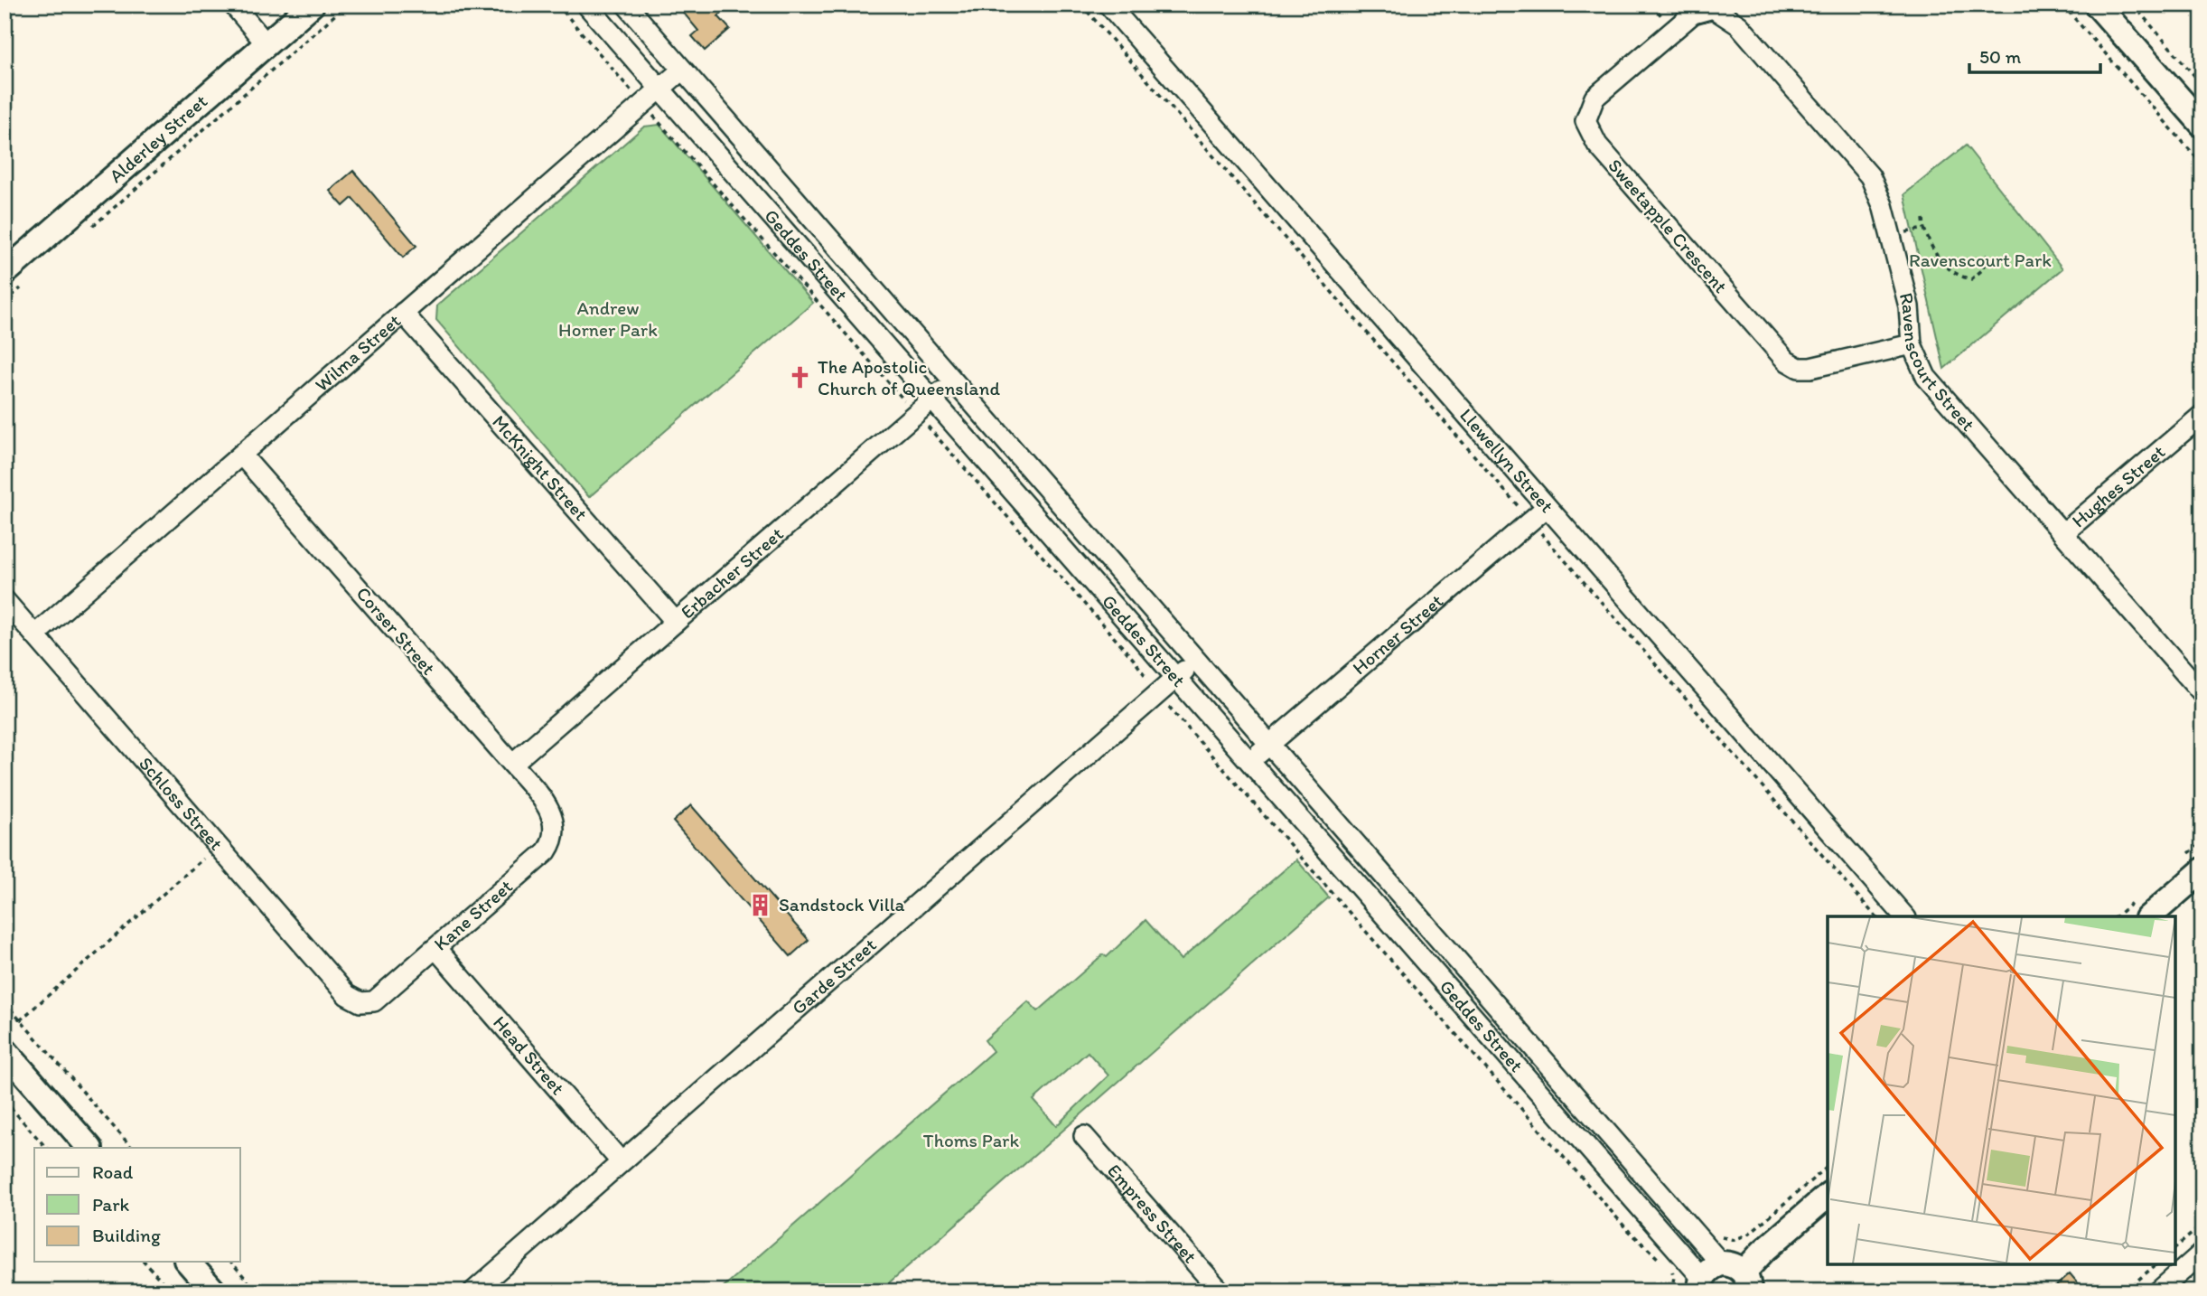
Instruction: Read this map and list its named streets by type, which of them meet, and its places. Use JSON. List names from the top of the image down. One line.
{"streets":{"street":["Alderley Street","Sweetapple Crescent","Geddes Street","Wilma Street","Ravenscourt Street","Llewellyn Street","McKnight Street","Hughes Street","Erbacher Street","Corser Street","Horner Street","Schloss Street","Kane Street","Garde Street","Head Street","Empress Street"]},"crossings":[["Sweetapple Crescent","Ravenscourt Street"],["Geddes Street","Wilma Street"],["Geddes Street","Erbacher Street"],["Geddes Street","Horner Street"],["Geddes Street","Garde Street"],["Wilma Street","McKnight Street"],["Wilma Street","Corser Street"],["Wilma Street","Schloss Street"],["Ravenscourt Street","Hughes Street"],["Llewellyn Street","Horner Street"],["McKnight Street","Erbacher Street"],["Erbacher Street","Corser Street"],["Corser Street","Kane Street"],["Schloss Street","Kane Street"],["Kane Street","Head Street"],["Garde Street","Head Street"]],"parks":["Ravenscourt Park","Andrew Horner Park","Thoms Park"],"places":{"church":["The Apostolic Church of Queensland"],"building":["Sandstock Villa"]},"legend":["Road","Park","Building"],"scale_bar":"50 m"}
